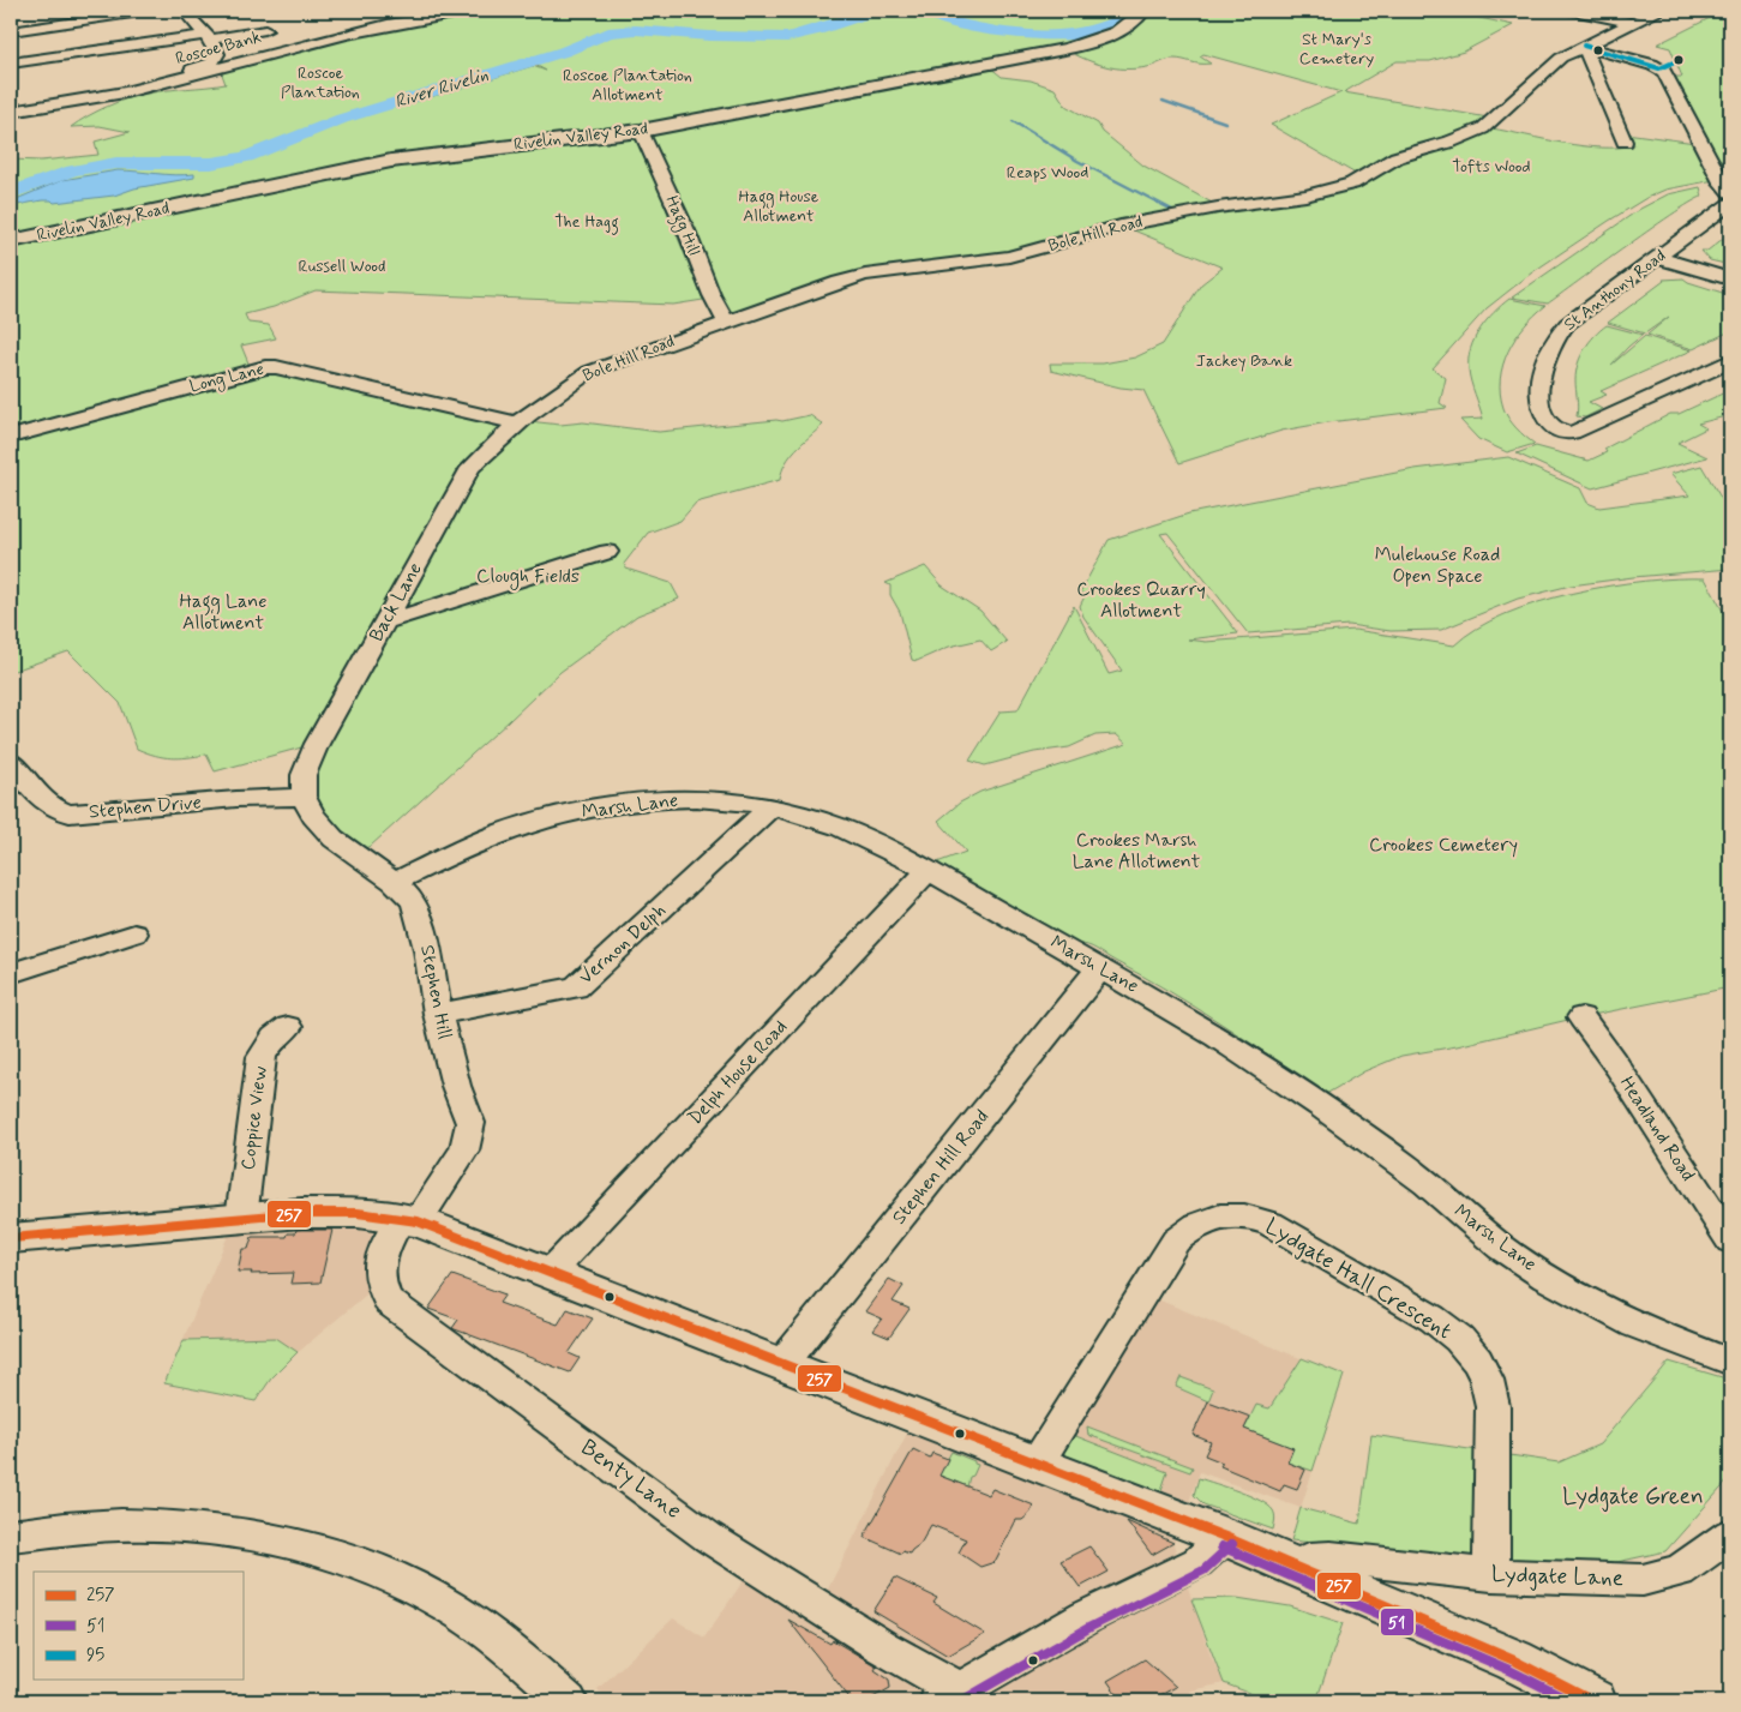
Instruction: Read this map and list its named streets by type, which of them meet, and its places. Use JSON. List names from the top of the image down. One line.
{"streets":{"main road":["Rivelin Valley Road"],"street":["Roscoe Bank","Hagg Hill","Bole Hill Road","St Anthony Road","Long Lane","Back Lane","Marsh Lane","Stephen Drive","Vernon Delph","Stephen Hill","Delph House Road","Coppice View","Headland Road","Stephen Hill Road","Lydgate Hall Crescent","Benty Lane","Lydgate Lane"]},"crossings":[["Rivelin Valley Road","Hagg Hill"],["Hagg Hill","Bole Hill Road"],["Bole Hill Road","Long Lane"],["Bole Hill Road","Back Lane"],["Long Lane","Back Lane"],["Back Lane","Stephen Drive"],["Back Lane","Stephen Hill"],["Marsh Lane","Vernon Delph"],["Marsh Lane","Stephen Hill"],["Marsh Lane","Delph House Road"],["Marsh Lane","Stephen Hill Road"],["Stephen Drive","Stephen Hill"],["Vernon Delph","Stephen Hill"],["Stephen Hill","Benty Lane"],["Lydgate Hall Crescent","Lydgate Lane"]],"water":["River Rivelin"],"parks":["St Mary's Cemetery","Roscoe Plantation","Roscoe Plantation Allotment","Tofts Wood","Reaps Wood","Hagg House Allotment","The Hagg","Russell Wood","Jackey Bank","Mulehouse Road Open Space","Clough Fields","Crookes Quarry Allotment","Hagg Lane Allotment","Crookes Marsh Lane Allotment","Crookes Cemetery","Lydgate Green"],"lines":["transit line 95","transit line 257","transit line 51"],"legend":["257","51","95"]}
